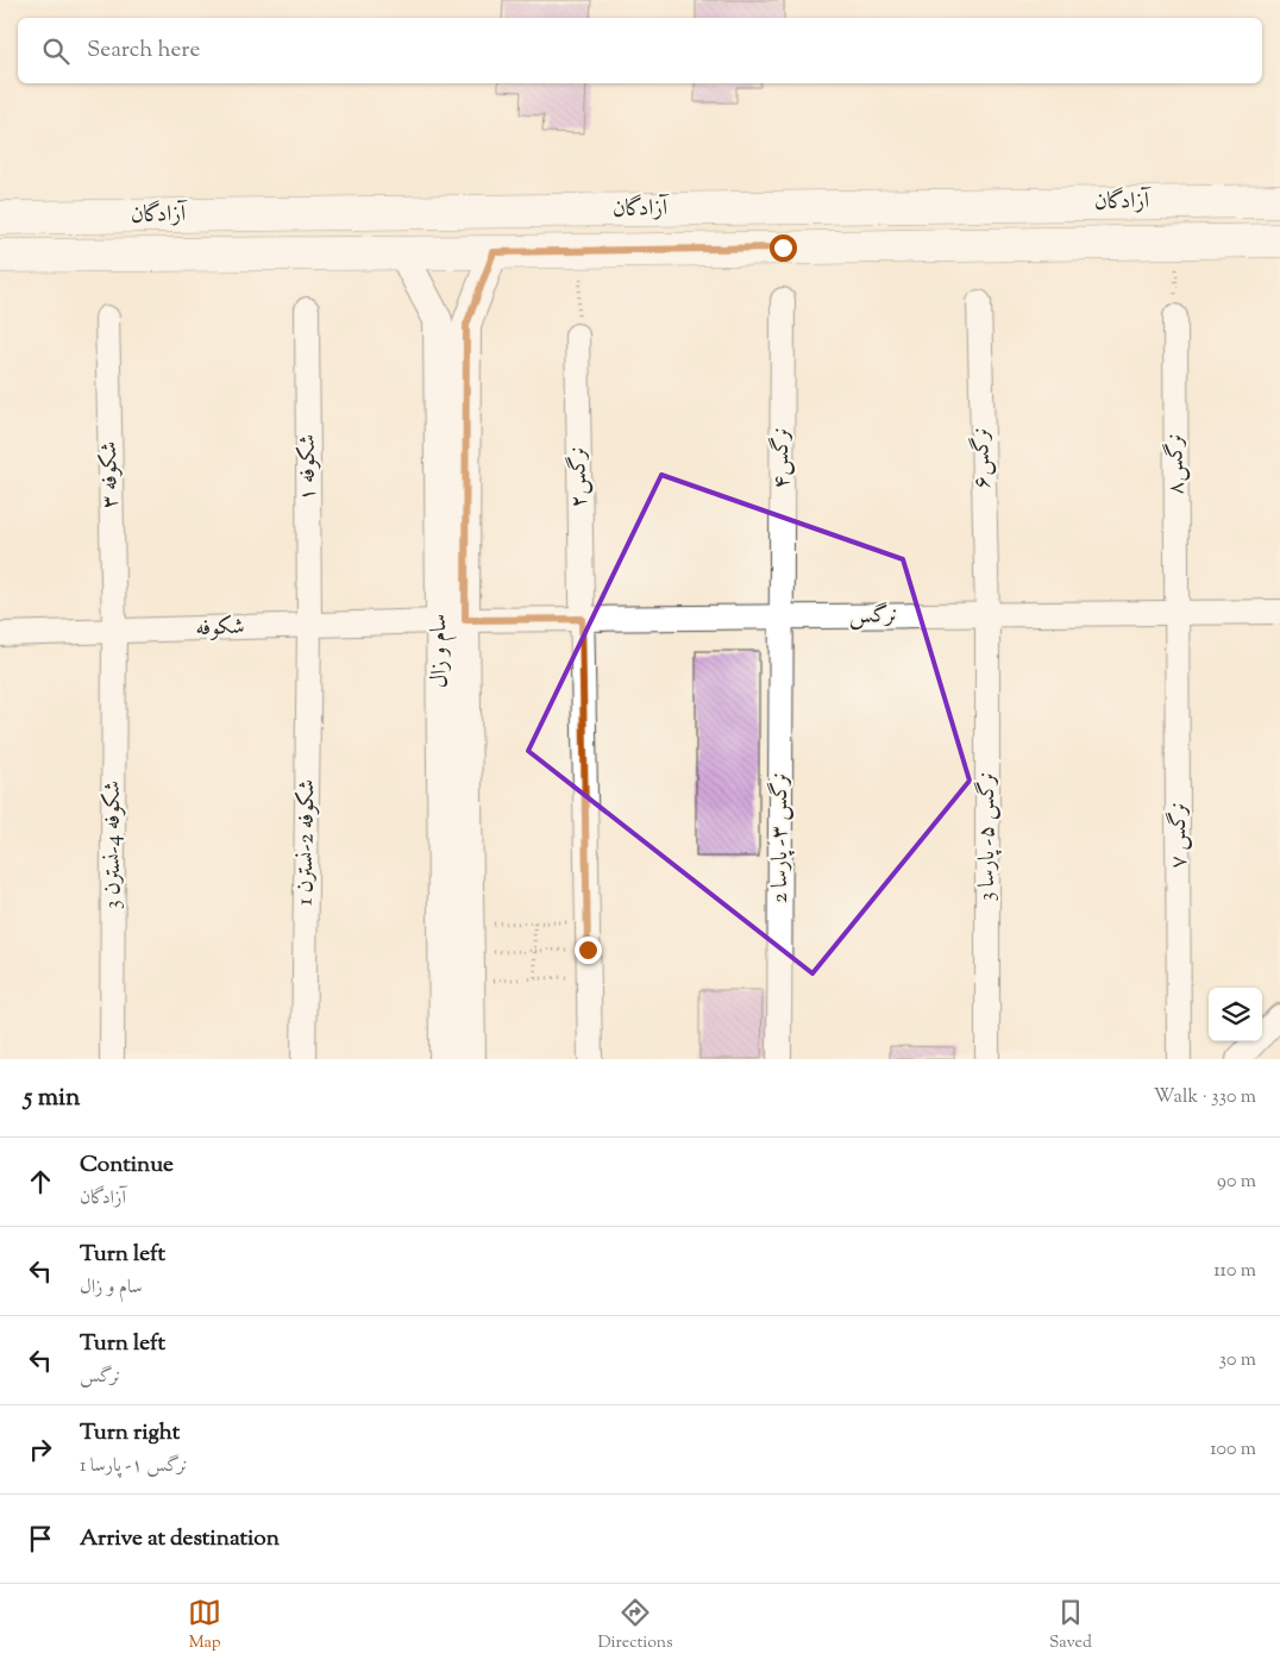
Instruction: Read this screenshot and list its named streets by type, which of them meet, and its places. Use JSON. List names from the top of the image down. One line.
{"streets":{"main road":["آزادگان"],"street":["نرگس۴","نرگس۶","نرگس۸","شکوفه ۱","شکوفه ۳","نرگس۲","نرگس","شکوفه","سام و زال","نرگس ۷","نرگس ۵- پارسا 3","نرگس ۳- پارسا 2","شکوفه 2-نسترن 1","شکوفه 4-نسترن 3"]},"crossings":[["آزادگان","سام و زال"],["نرگس۴","نرگس"],["نرگس۴","نرگس ۳- پارسا 2"],["نرگس۶","نرگس"],["نرگس۶","نرگس ۵- پارسا 3"],["نرگس۸","نرگس"],["نرگس۸","نرگس ۷"],["شکوفه ۱","شکوفه"],["شکوفه ۱","شکوفه 2-نسترن 1"],["شکوفه ۳","شکوفه"],["شکوفه ۳","شکوفه 4-نسترن 3"],["نرگس۲","نرگس"],["نرگس","شکوفه"],["نرگس","سام و زال"],["نرگس","نرگس ۷"],["نرگس","نرگس ۵- پارسا 3"],["نرگس","نرگس ۳- پارسا 2"],["شکوفه","سام و زال"],["شکوفه","شکوفه 2-نسترن 1"],["شکوفه","شکوفه 4-نسترن 3"]],"page":{"search":"Search here","heading":["5 min","Walk · 330 m"],"list":[["Continue","آزادگان","90 m"],["Turn left","سام و زال","110 m"],["Turn left","نرگس","30 m"],["Turn right","نرگس ۱- پارسا 1","100 m"],"Arrive at destination"],"nav":["Map","Directions","Saved"]}}
